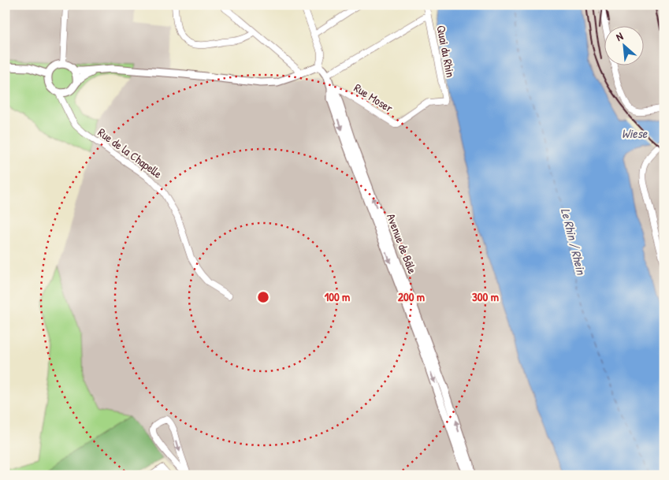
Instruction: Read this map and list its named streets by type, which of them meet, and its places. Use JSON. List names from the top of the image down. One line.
{"streets":{"main road":["Avenue de Bâle"],"street":["Quai du Rhin","Rue Moser","Rue de la Chapelle"]},"crossings":[["Quai du Rhin","Rue Moser"],["Rue Moser","Avenue de Bâle"]],"water":["Wiese","Le Rhin / Rhein"],"north":"top left","rings":["100 m","200 m","300 m"]}
